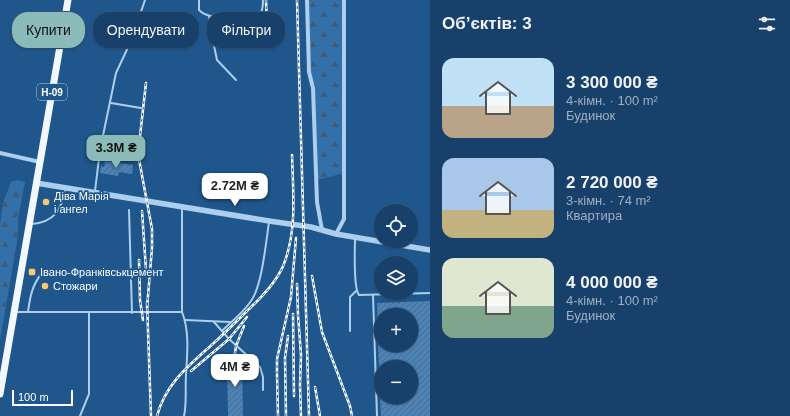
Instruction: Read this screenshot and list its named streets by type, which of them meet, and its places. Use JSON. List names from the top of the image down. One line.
{"streets":{"main road":["Н-09"]},"places":{"other":["Діва Марія і ангел","Стожари"],"transit":["Івано-Франківськцемент"]},"scale_bar":"100 m","page":{"heading":"Об’єктів: 3","chip":["Купити","Орендувати","Фільтри"],"list":[{"name":"3 300 000 ₴","note":"4-кімн. · 100 m² · Будинок"},{"name":"2 720 000 ₴","note":"3-кімн. · 74 m² · Квартира"},{"name":"4 000 000 ₴","note":"4-кімн. · 100 m² · Будинок"}],"price":["3.3M ₴","2.72M ₴","4M ₴"],"map_buttons":["+","−"],"scale":"100 m"}}
